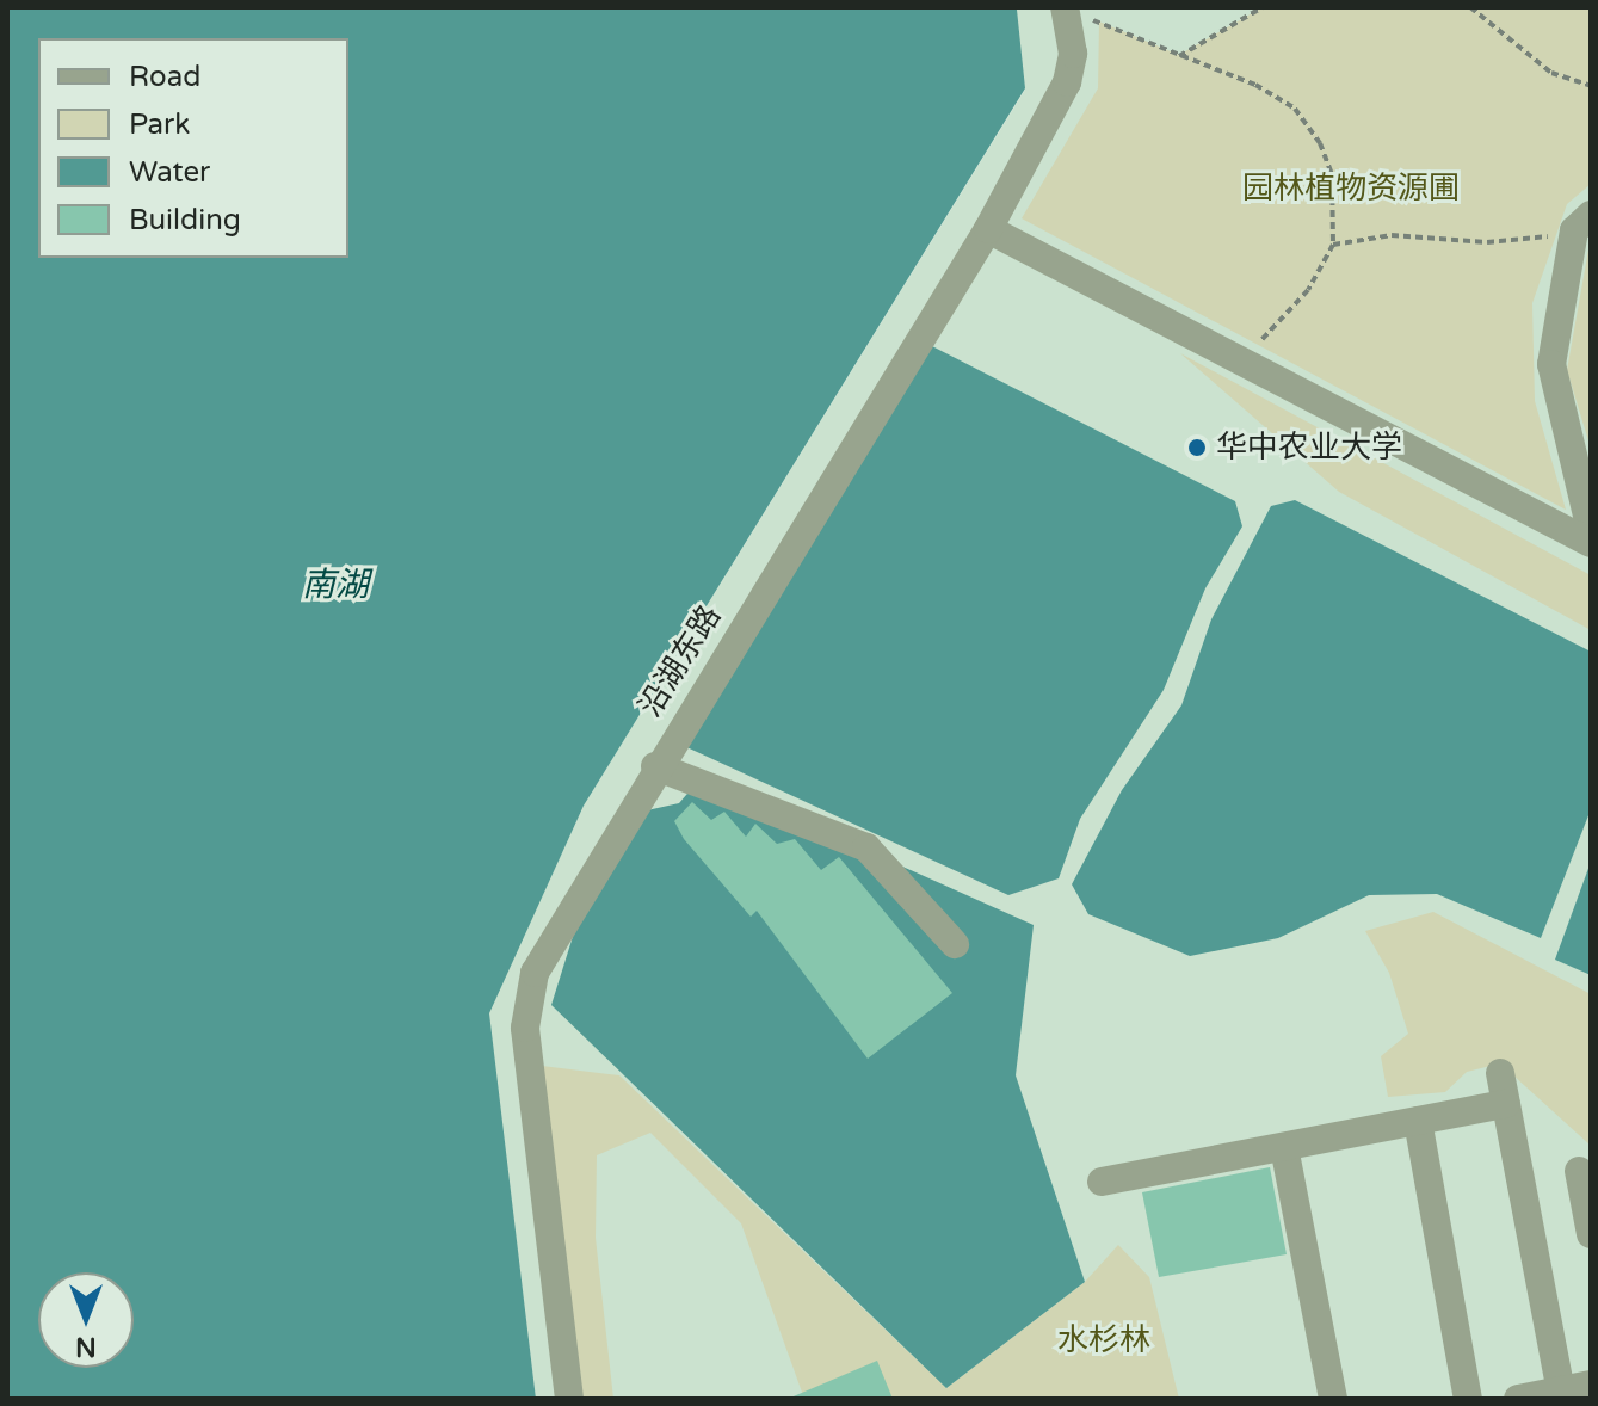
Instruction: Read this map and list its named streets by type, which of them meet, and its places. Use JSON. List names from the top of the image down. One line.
{"streets":{"street":["沿湖东路"]},"water":["南湖"],"parks":["园林植物资源圃","水杉林"],"places":["华中农业大学"],"legend":["Road","Park","Water","Building"],"north":"bottom"}
